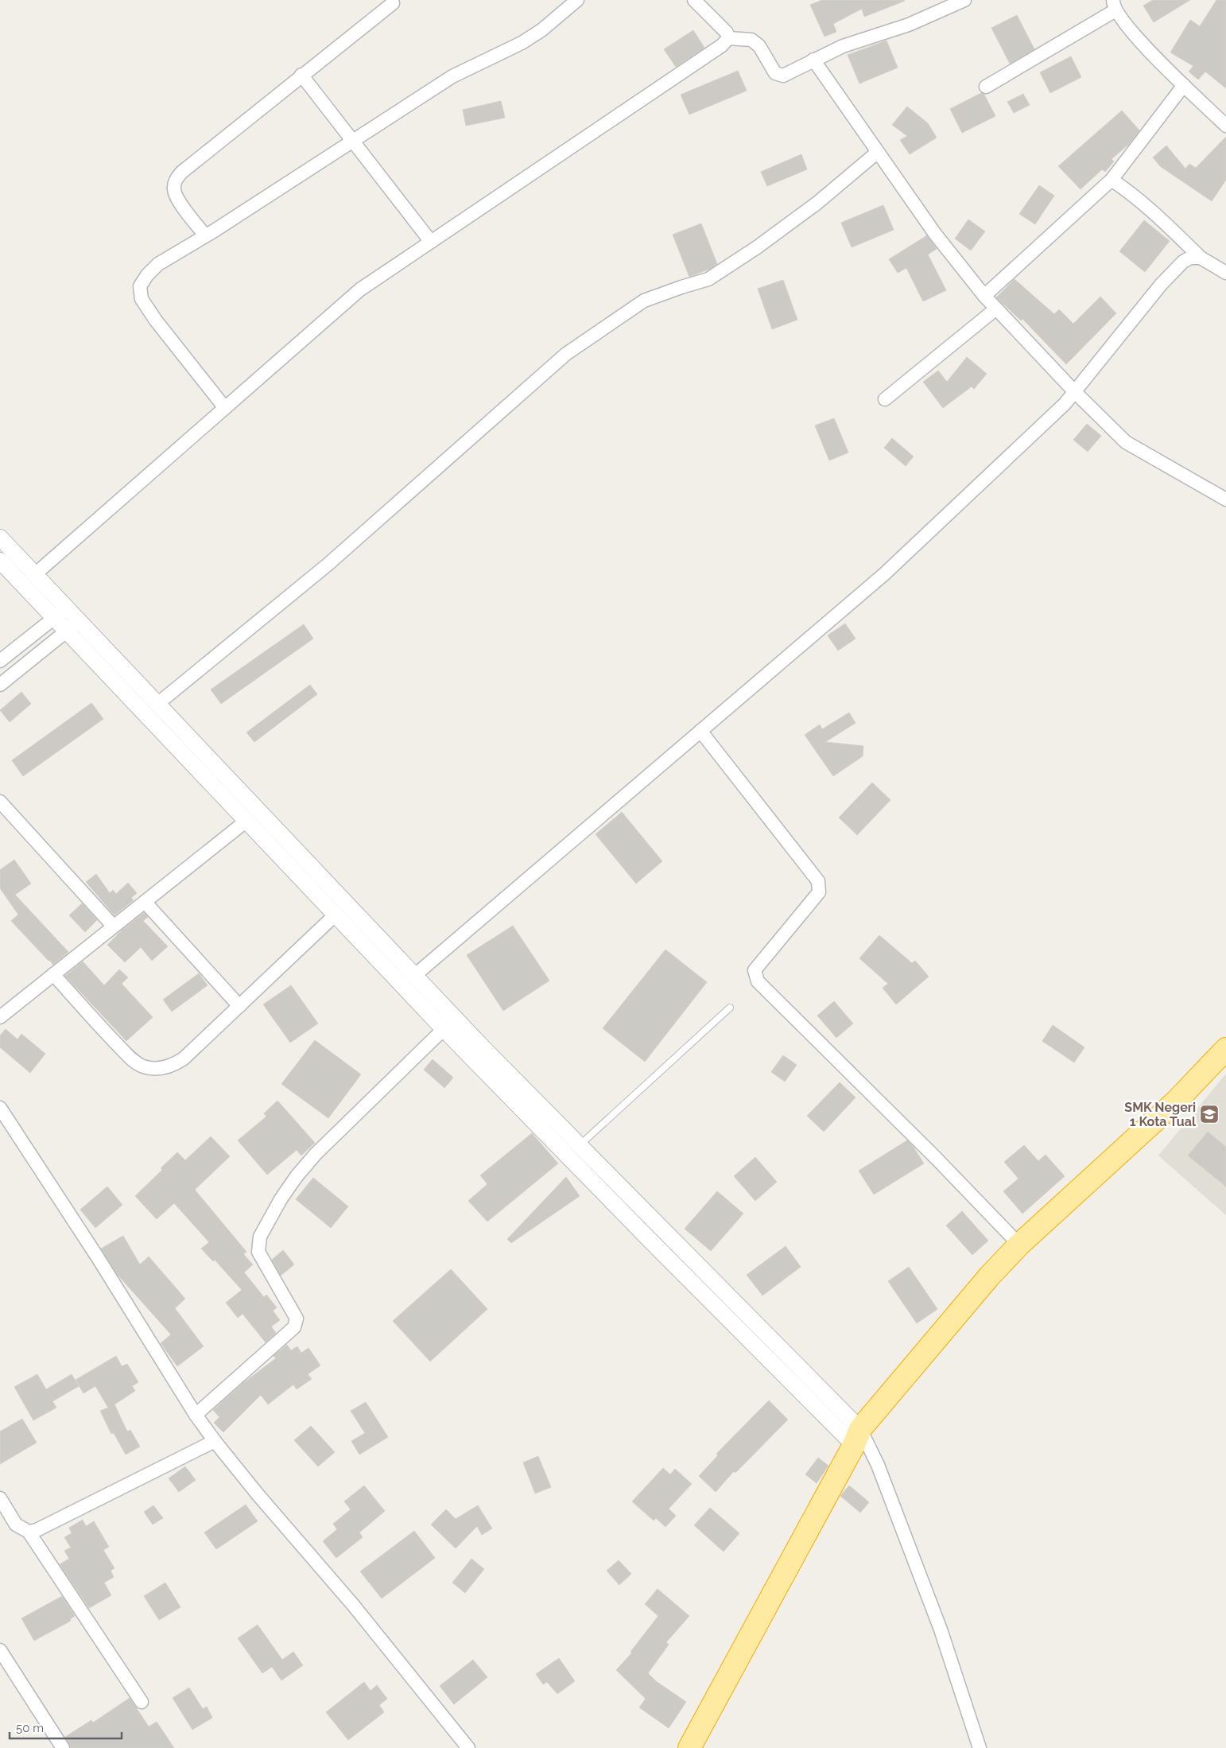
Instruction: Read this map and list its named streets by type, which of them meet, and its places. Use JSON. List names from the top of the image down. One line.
{"places":{"school or university":["SMK Negeri 1 Kota Tual"]},"scale_bar":"50 m"}
